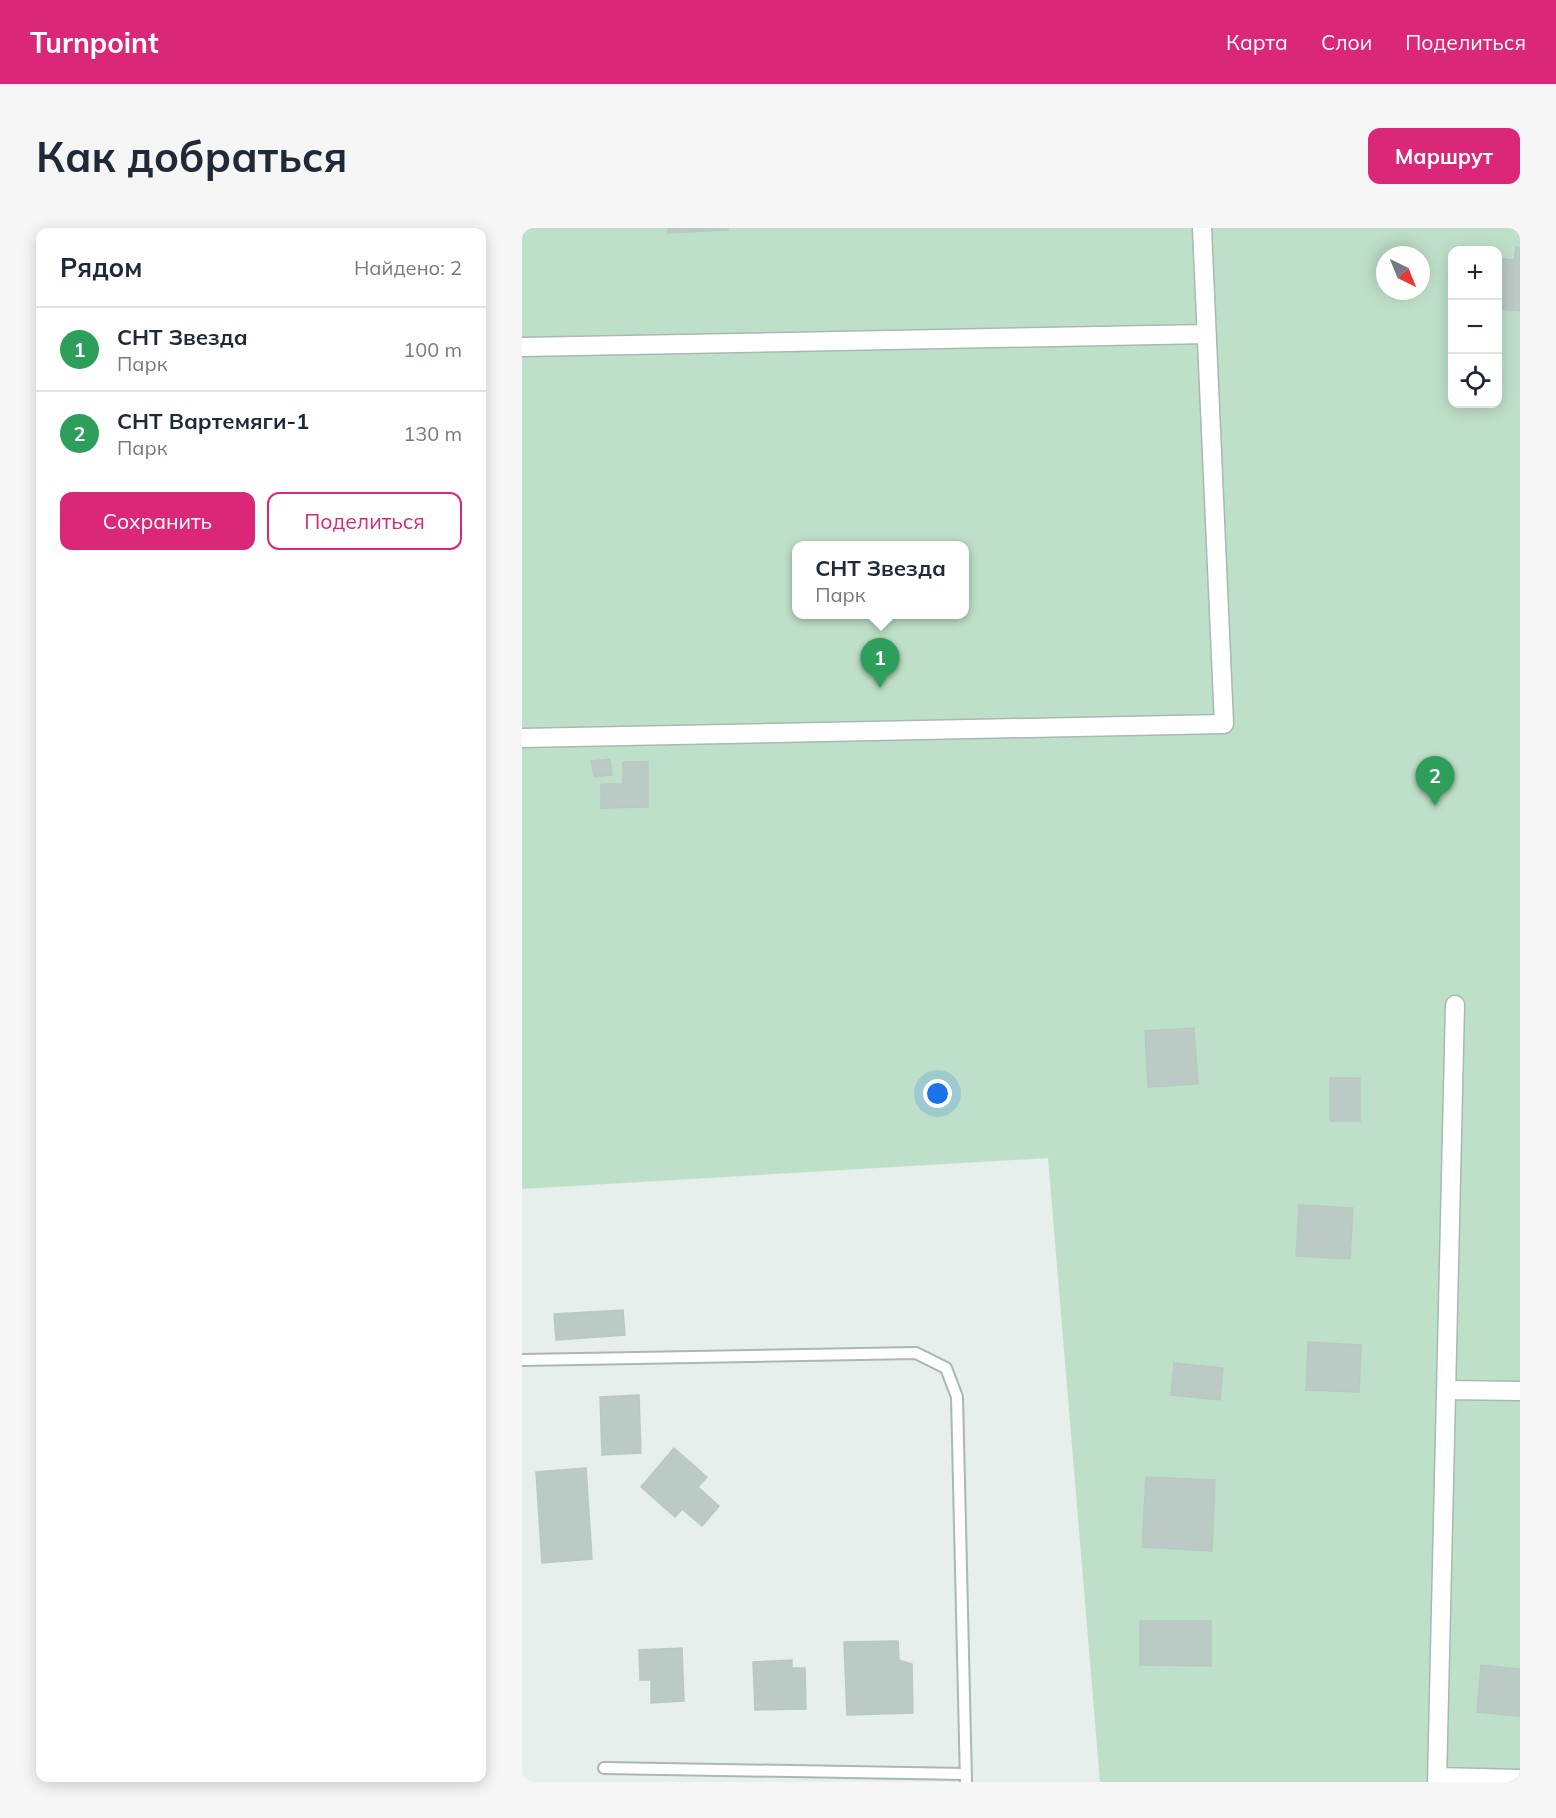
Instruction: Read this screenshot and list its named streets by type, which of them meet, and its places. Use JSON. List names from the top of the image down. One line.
{"north":"bottom right","page":{"header":"Turnpoint","nav":["Карта","Слои","Поделиться"],"buttons":["Маршрут",["Сохранить","Поделиться"]],"title":"Как добраться","heading":["Рядом","Найдено: 2"],"map_buttons":["+","−"],"list":[{"mark":"1","name":"СНТ Звезда","note":"Парк","value":"100 m"},{"mark":"2","name":"СНТ Вартемяги-1","note":"Парк","value":"130 m"}],"popup":["СНТ Звезда","Парк"],"pins":["1","2"]}}
